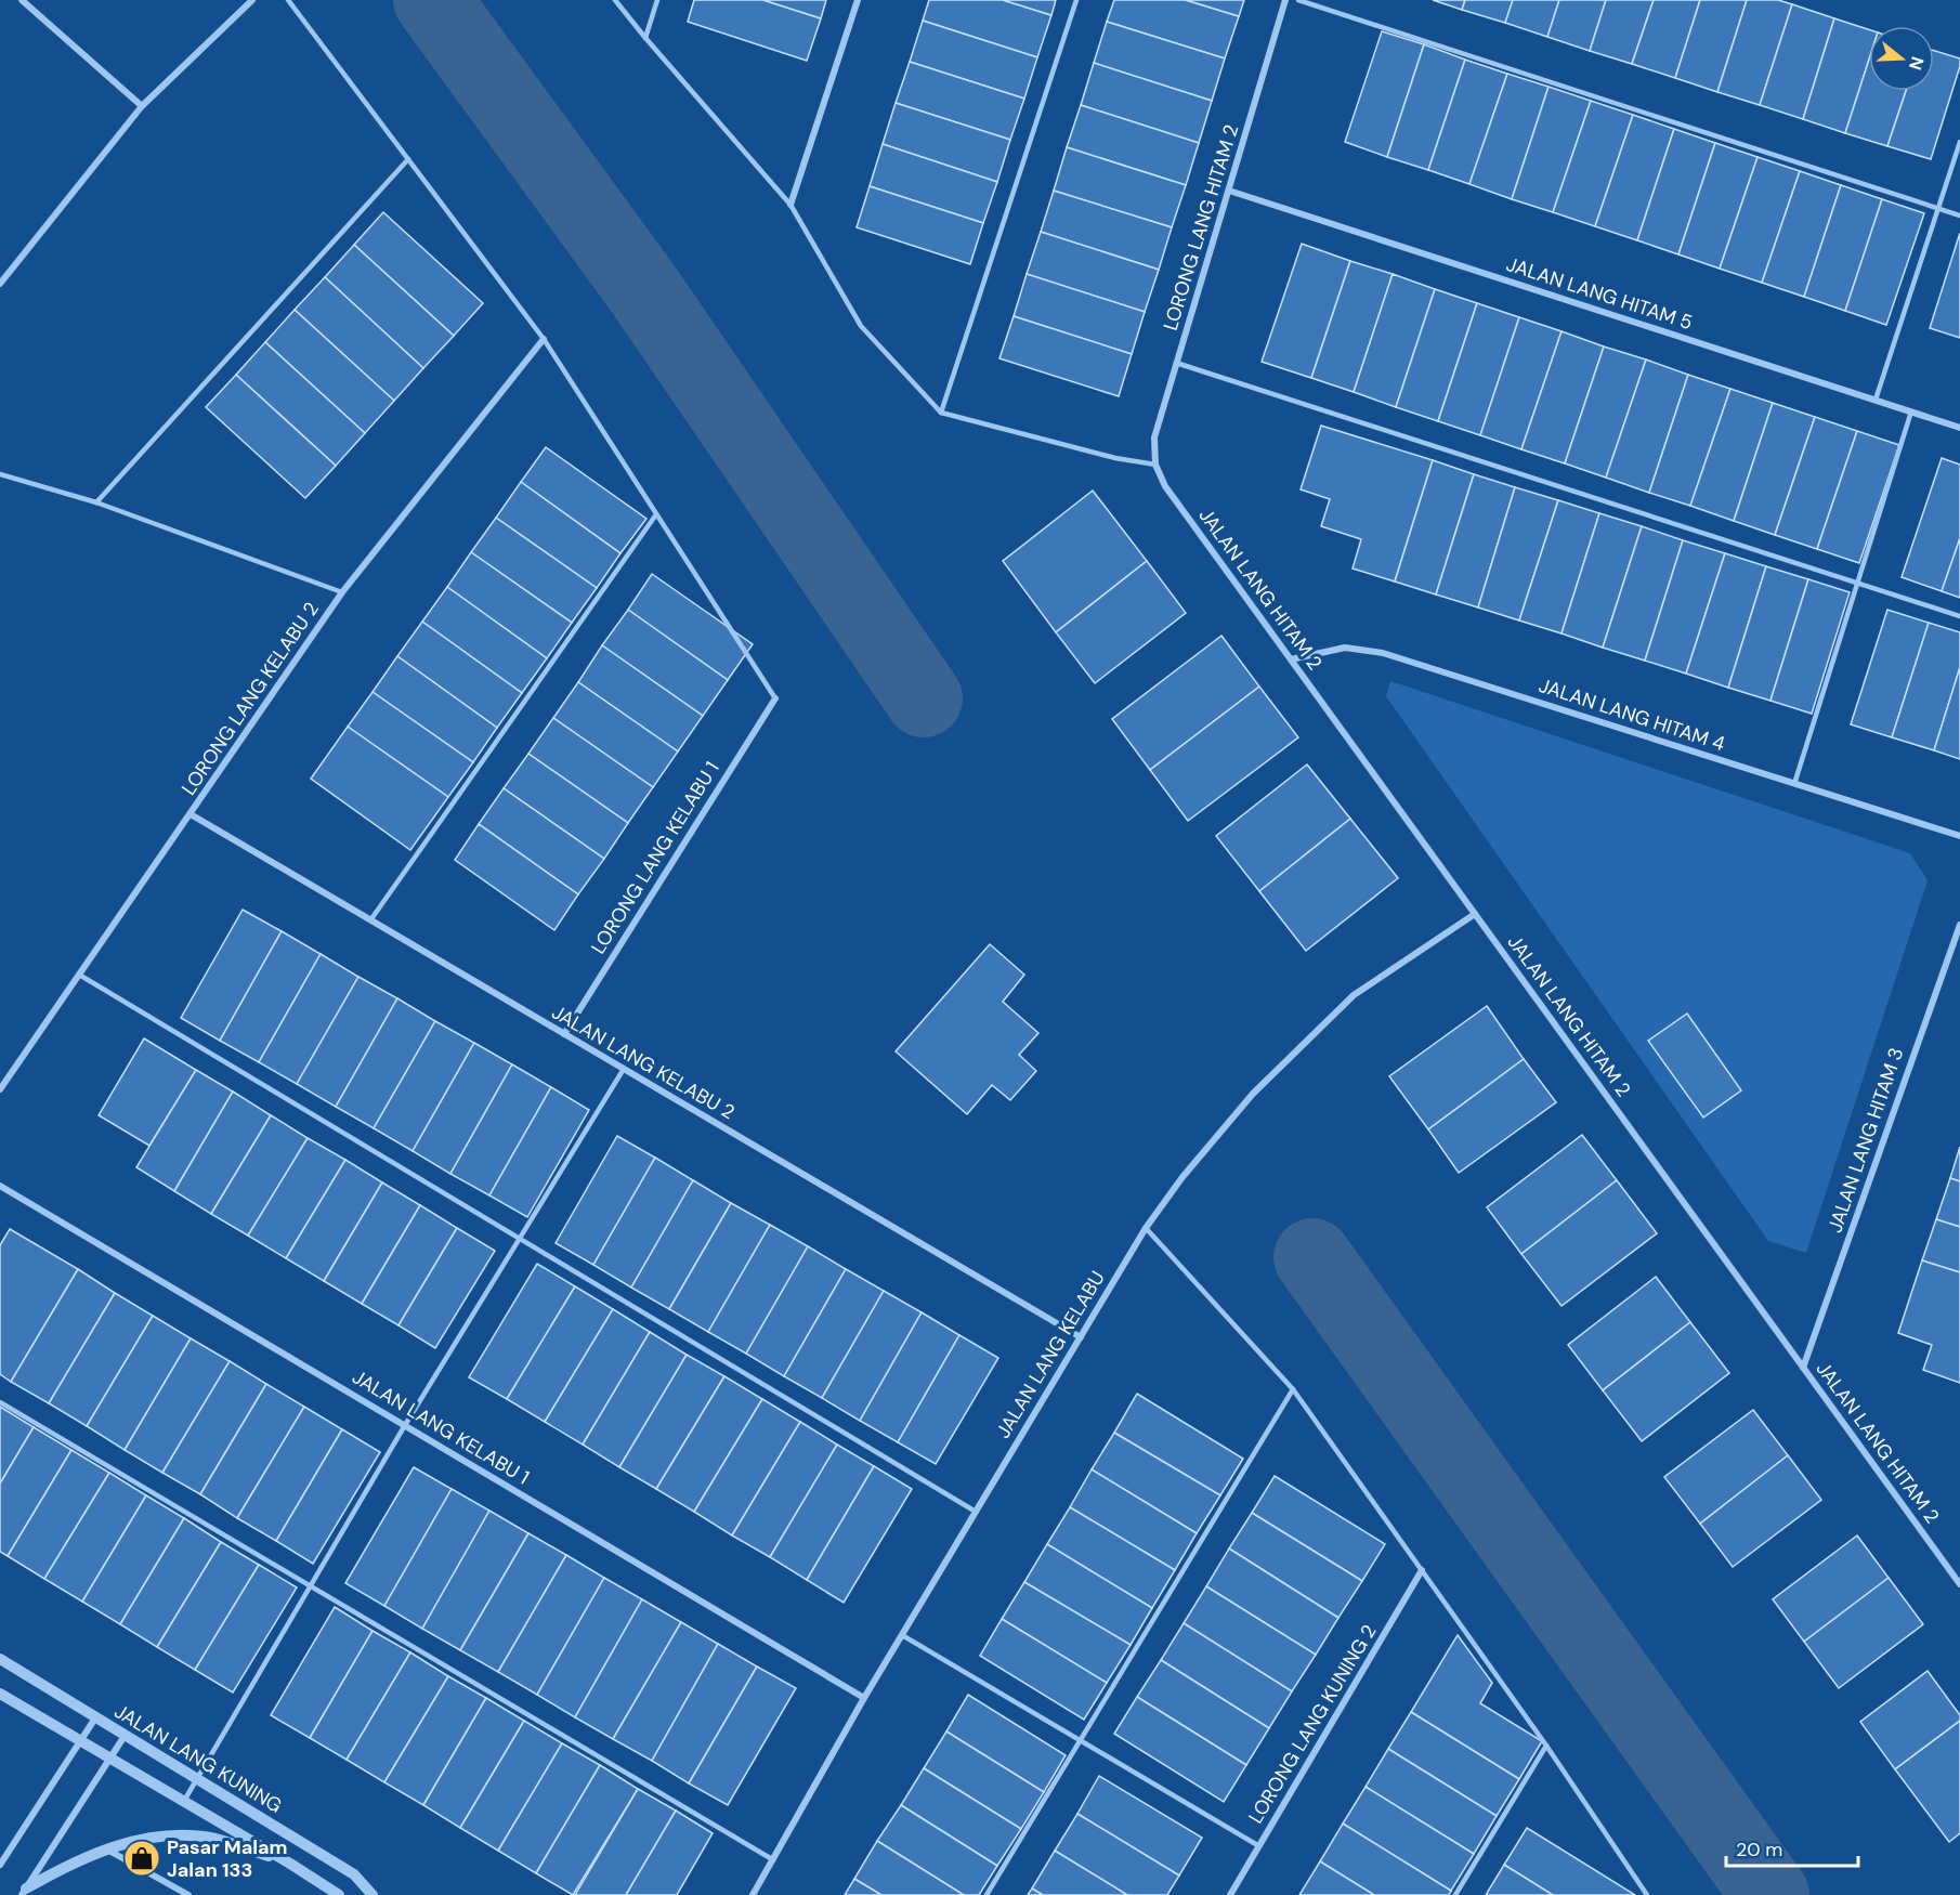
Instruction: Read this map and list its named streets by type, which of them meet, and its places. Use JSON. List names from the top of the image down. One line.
{"streets":{"street":["LORONG LANG HITAM 2","JALAN LANG HITAM 5","JALAN LANG HITAM 2","LORONG LANG KELABU 2","JALAN LANG HITAM 4","LORONG LANG KELABU 1","JALAN LANG KELABU 2","JALAN LANG HITAM 3","JALAN LANG KELABU","JALAN LANG KELABU 1","LORONG LANG KUNING 2","JALAN LANG KUNING"]},"crossings":[["LORONG LANG HITAM 2","JALAN LANG HITAM 5"],["LORONG LANG HITAM 2","JALAN LANG HITAM 2"],["JALAN LANG HITAM 2","JALAN LANG HITAM 4"],["JALAN LANG HITAM 2","JALAN LANG HITAM 3"],["JALAN LANG HITAM 2","JALAN LANG KELABU"],["LORONG LANG KELABU 2","JALAN LANG KELABU 2"],["LORONG LANG KELABU 1","JALAN LANG KELABU 2"],["JALAN LANG KELABU 2","JALAN LANG KELABU"],["JALAN LANG KELABU","JALAN LANG KELABU 1"]],"places":{"shop":["Pasar Malam Jalan 133"]},"scale_bar":"20 m","north":"right"}
